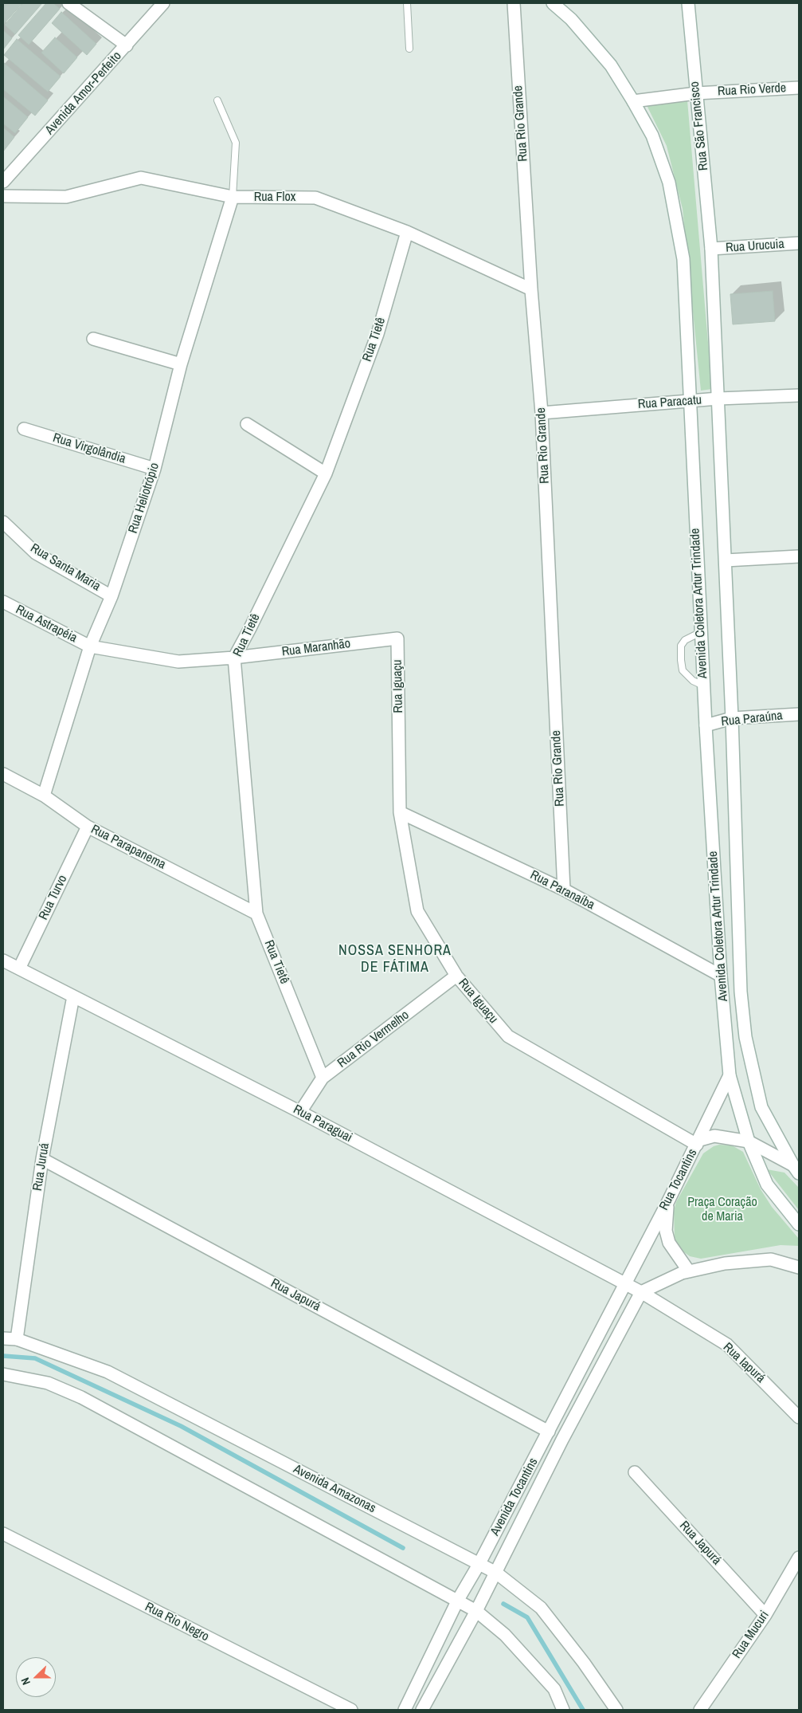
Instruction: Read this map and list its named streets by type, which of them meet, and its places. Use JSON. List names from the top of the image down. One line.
{"streets":{"street":["Rua Rio Verde","Avenida Amor-Perfeito","Rua Rio Grande","Rua São Francisco","Rua Flox","Rua Urucuia","Rua Tietê","Rua Paracatu","Rua Virgolândia","Rua Heliotrópio","Rua Santa Maria","Avenida Coletora Artur Trindade","Rua Astrapéia","Rua Maranhão","Rua Iguaçu","Rua Paraúna","Rua Parapanema","Rua Paranaíba","Rua Turvo","Rua Rio Vermelho","Rua Paraguai","Rua Juruá","Rua Tocantins","Rua Japurá","Rua Iapurá","Avenida Amazonas","Avenida Tocantins","Rua Rio Negro","Rua Mucuri"]},"crossings":[["Rua Rio Verde","Rua São Francisco"],["Rua Rio Verde","Avenida Coletora Artur Trindade"],["Rua Rio Grande","Rua Flox"],["Rua Rio Grande","Rua Paracatu"],["Rua Rio Grande","Rua Paranaíba"],["Rua São Francisco","Rua Urucuia"],["Rua São Francisco","Avenida Coletora Artur Trindade"],["Rua Flox","Rua Tietê"],["Rua Flox","Rua Heliotrópio"],["Rua Urucuia","Avenida Coletora Artur Trindade"],["Rua Tietê","Rua Astrapéia"],["Rua Tietê","Rua Maranhão"],["Rua Tietê","Rua Parapanema"],["Rua Tietê","Rua Rio Vermelho"],["Rua Paracatu","Avenida Coletora Artur Trindade"],["Rua Virgolândia","Rua Heliotrópio"],["Rua Heliotrópio","Rua Santa Maria"],["Rua Heliotrópio","Rua Astrapéia"],["Rua Heliotrópio","Rua Parapanema"],["Avenida Coletora Artur Trindade","Rua Paraúna"],["Avenida Coletora Artur Trindade","Rua Paranaíba"],["Avenida Coletora Artur Trindade","Rua Tocantins"],["Rua Astrapéia","Rua Maranhão"],["Rua Maranhão","Rua Iguaçu"],["Rua Iguaçu","Rua Paranaíba"],["Rua Iguaçu","Rua Rio Vermelho"],["Rua Iguaçu","Rua Tocantins"],["Rua Parapanema","Rua Turvo"],["Rua Turvo","Rua Paraguai"],["Rua Rio Vermelho","Rua Paraguai"],["Rua Paraguai","Rua Juruá"],["Rua Paraguai","Rua Tocantins"],["Rua Paraguai","Rua Iapurá"],["Rua Paraguai","Avenida Tocantins"],["Rua Juruá","Rua Japurá"],["Rua Juruá","Avenida Amazonas"],["Rua Tocantins","Avenida Tocantins"],["Rua Japurá","Avenida Tocantins"],["Rua Japurá","Rua Mucuri"],["Rua Iapurá","Avenida Tocantins"],["Avenida Amazonas","Avenida Tocantins"]],"districts":["NOSSA SENHORA DE FÁTIMA"],"parks":["Praça Coração de Maria"],"north":"left"}
